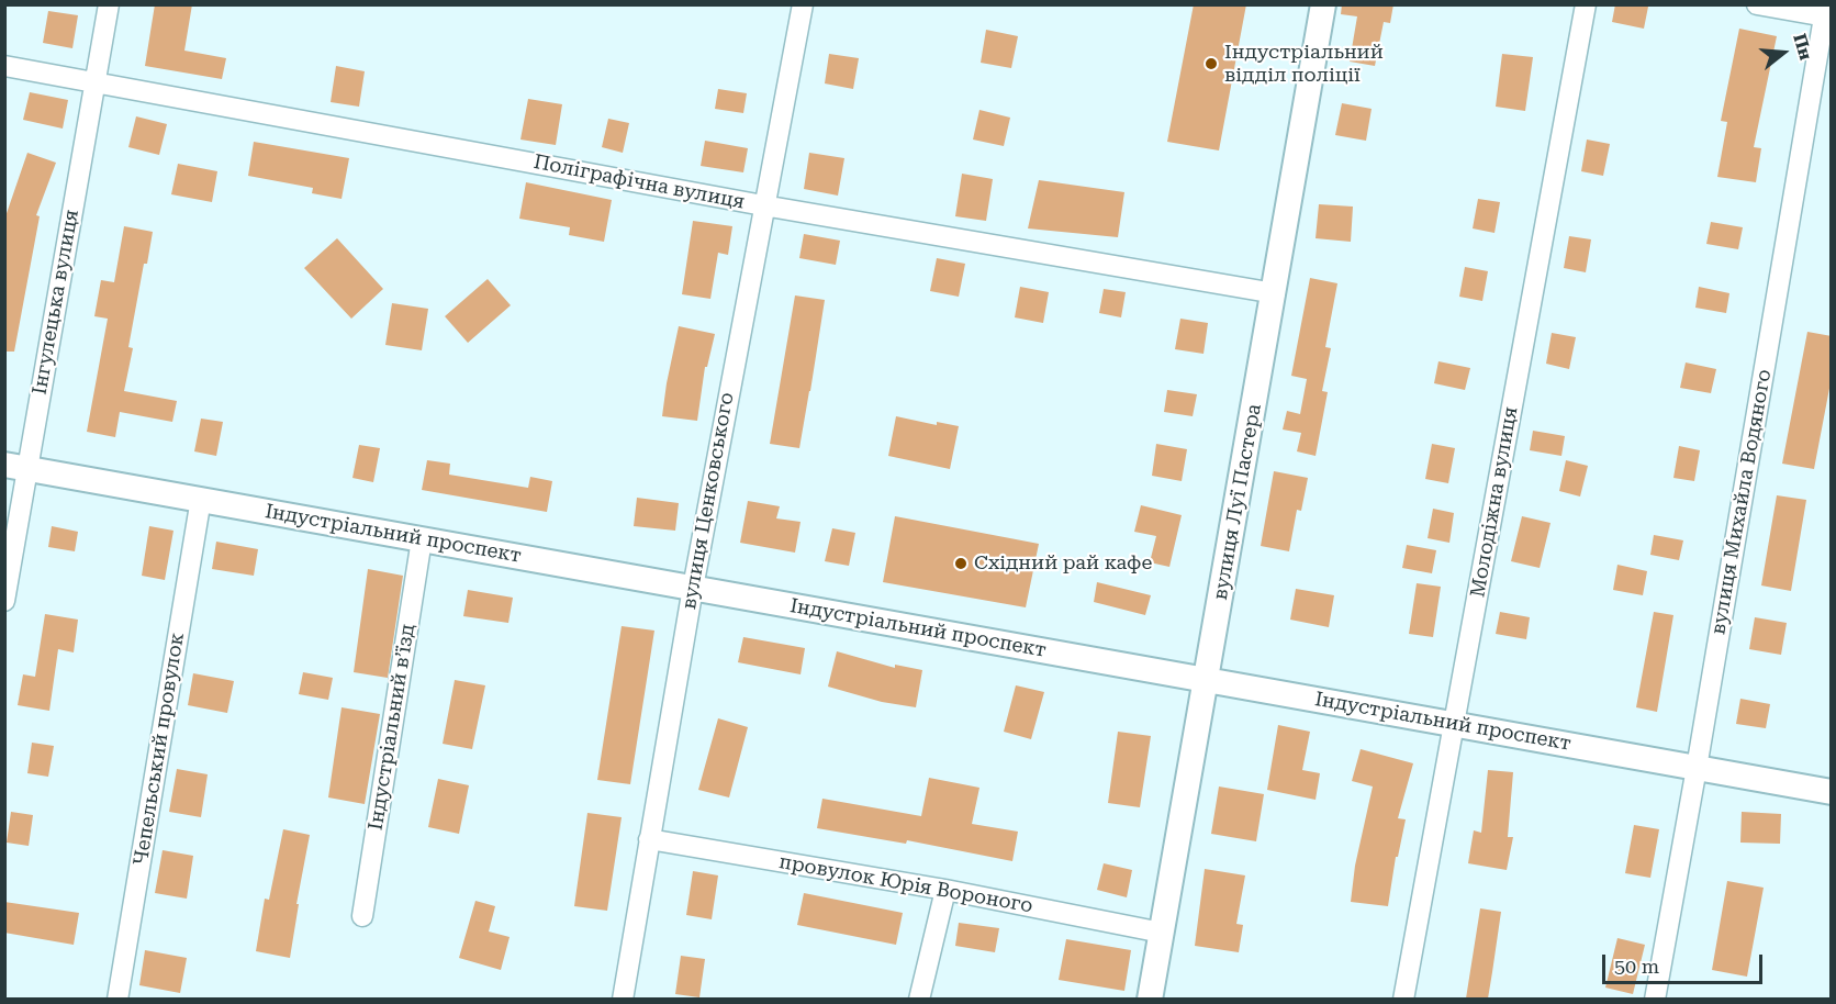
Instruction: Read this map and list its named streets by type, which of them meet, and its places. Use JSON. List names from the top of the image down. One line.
{"streets":{"street":["Поліграфічна вулиця","Інгулецька вулиця","вулиця Ценковського","вулиця Луї Пастера","Молодіжна вулиця","вулиця Михайла Водяного","Індустріальний проспект","Індустріальний в’їзд","Чепельський провулок","провулок Юрія Вороного"]},"crossings":[["Поліграфічна вулиця","Інгулецька вулиця"],["Поліграфічна вулиця","вулиця Ценковського"],["Поліграфічна вулиця","вулиця Луї Пастера"],["Інгулецька вулиця","Індустріальний проспект"],["вулиця Ценковського","Індустріальний проспект"],["вулиця Ценковського","провулок Юрія Вороного"],["вулиця Луї Пастера","Індустріальний проспект"],["вулиця Луї Пастера","провулок Юрія Вороного"],["Молодіжна вулиця","Індустріальний проспект"],["вулиця Михайла Водяного","Індустріальний проспект"],["Індустріальний проспект","Індустріальний в’їзд"],["Індустріальний проспект","Чепельський провулок"]],"places":["Індустріальний відділ поліції","Східний рай кафе"],"scale_bar":"50 m","north":"right"}
